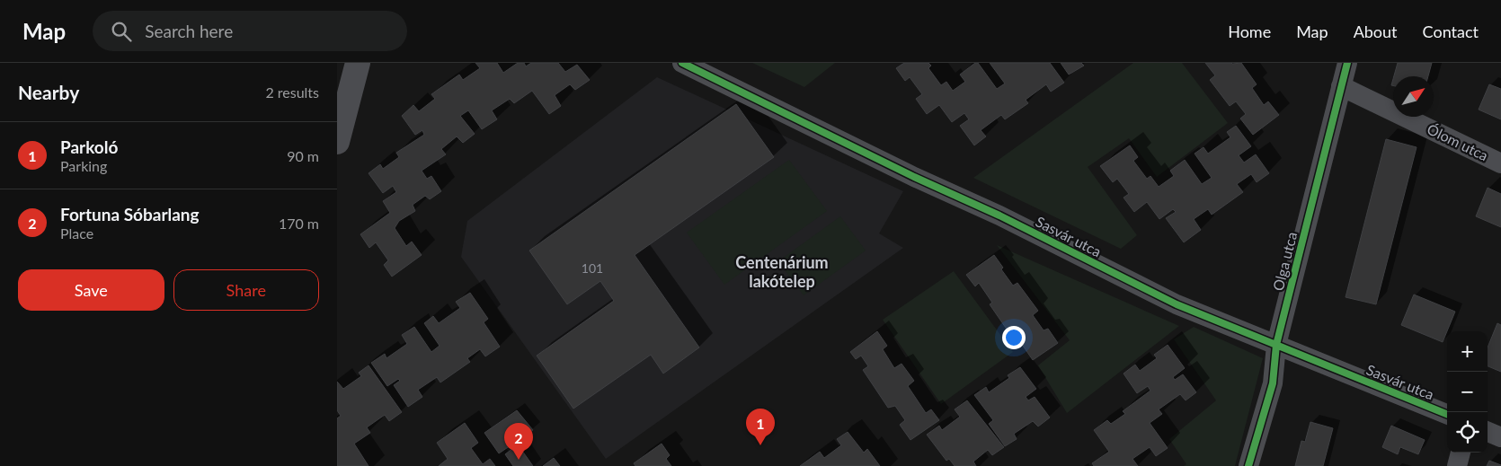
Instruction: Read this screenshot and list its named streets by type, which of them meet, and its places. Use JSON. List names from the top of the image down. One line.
{"streets":{"street":["Ólom utca","Sasvár utca","Olga utca"]},"crossings":[["Ólom utca","Olga utca"],["Sasvár utca","Olga utca"]],"districts":["Centenárium lakótelep"],"house_numbers":["101"],"north":"top right","page":{"header":"Map","search":"Search here","nav":["Home","Map","About","Contact"],"heading":["Nearby","2 results"],"list":[{"mark":"1","name":"Parkoló","note":"Parking","value":"90 m"},{"mark":"2","name":"Fortuna Sóbarlang","note":"Place","value":"170 m"}],"buttons":["Save","Share"],"map_buttons":["+","−"],"pins":["1","2"]}}
